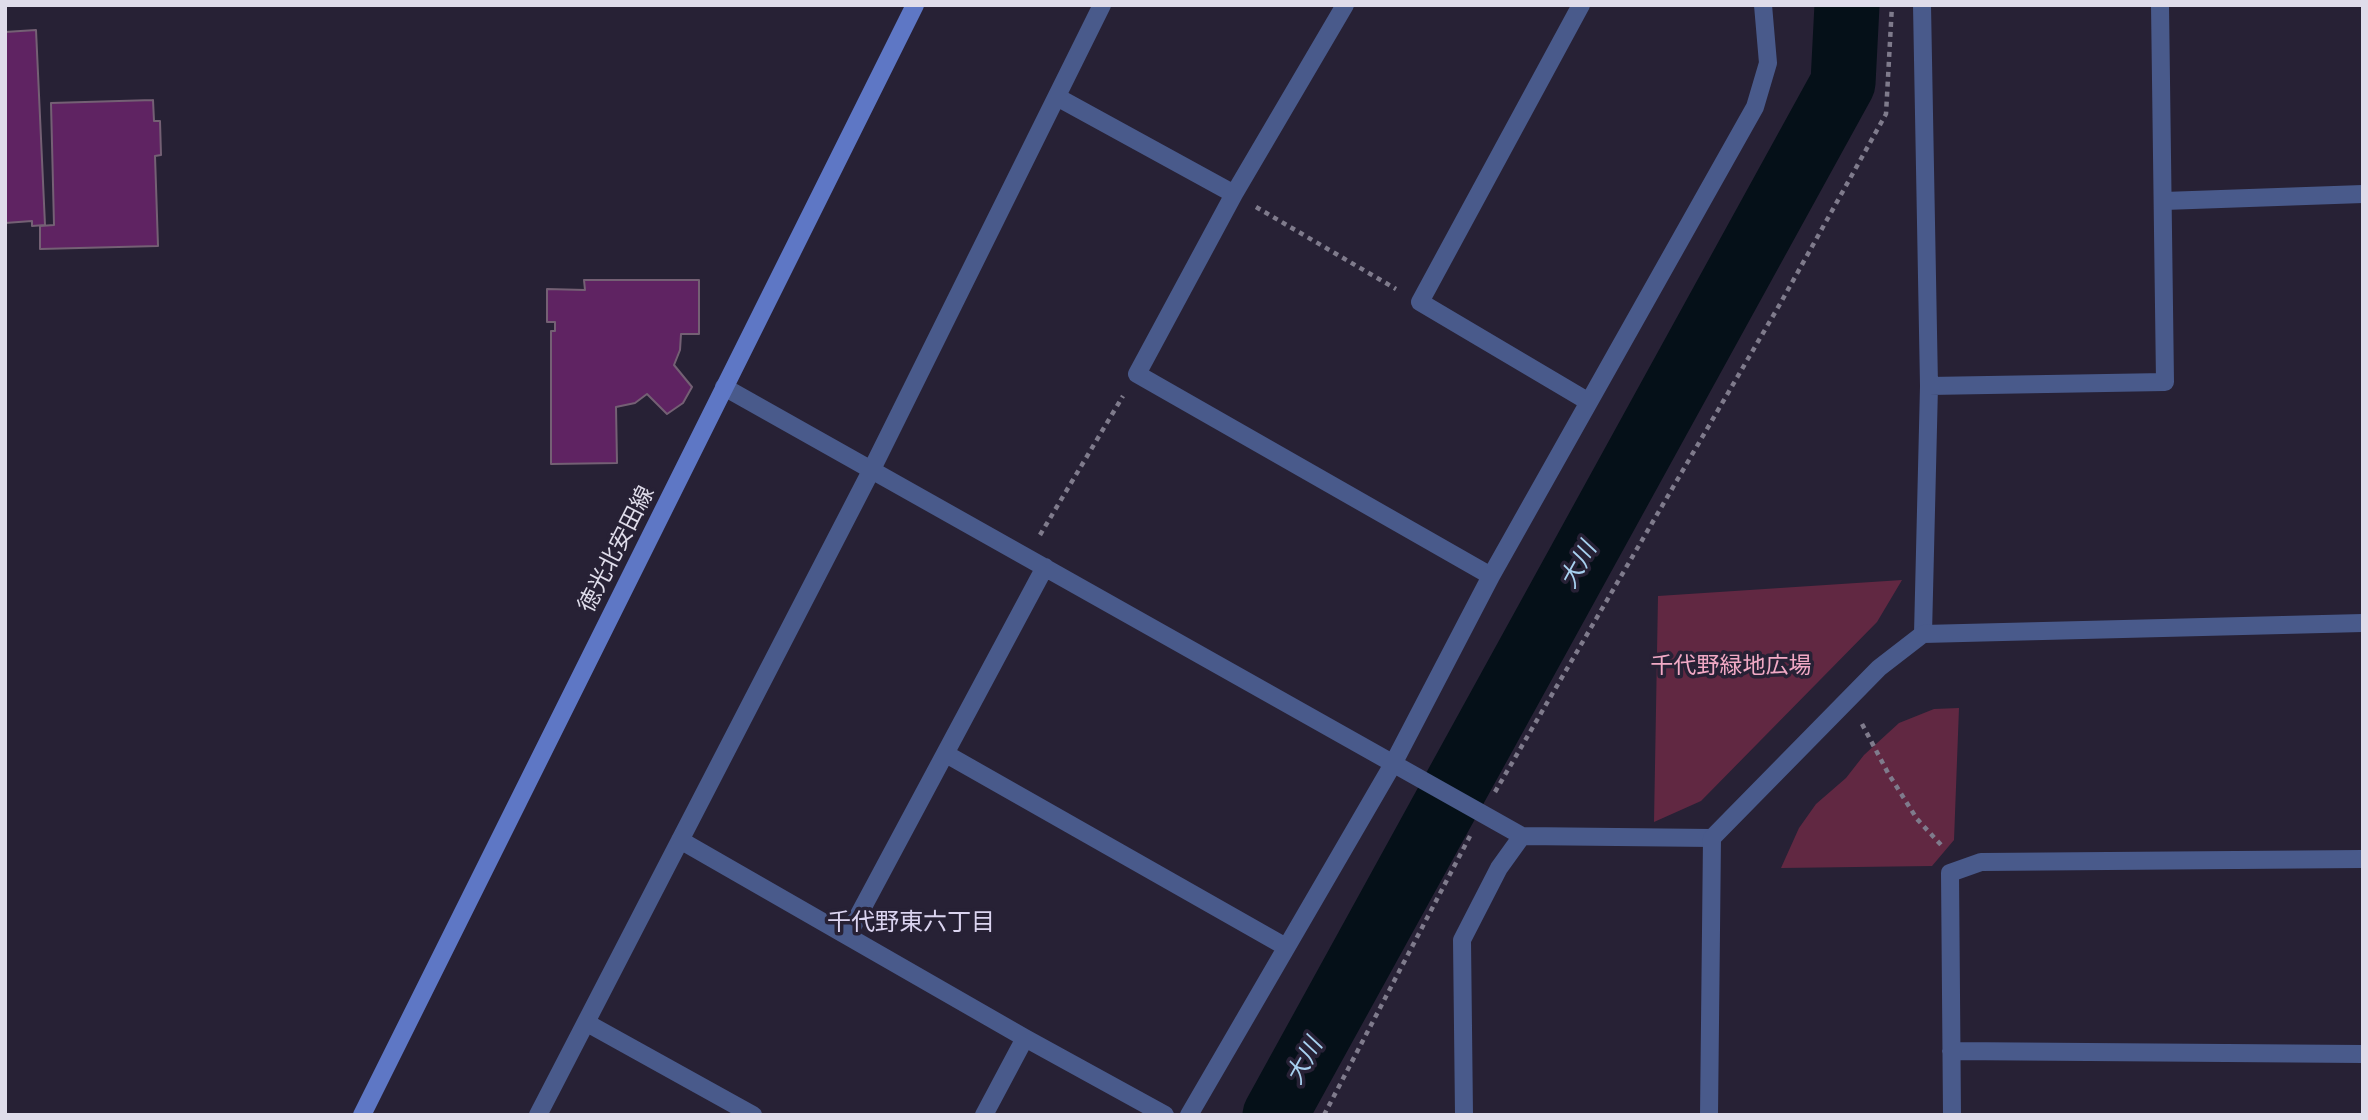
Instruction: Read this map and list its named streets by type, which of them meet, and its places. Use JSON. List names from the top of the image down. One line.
{"streets":{"main road":["徳光北安田線"]},"districts":["千代野東六丁目"],"water":["大川"],"parks":["千代野緑地広場"]}
